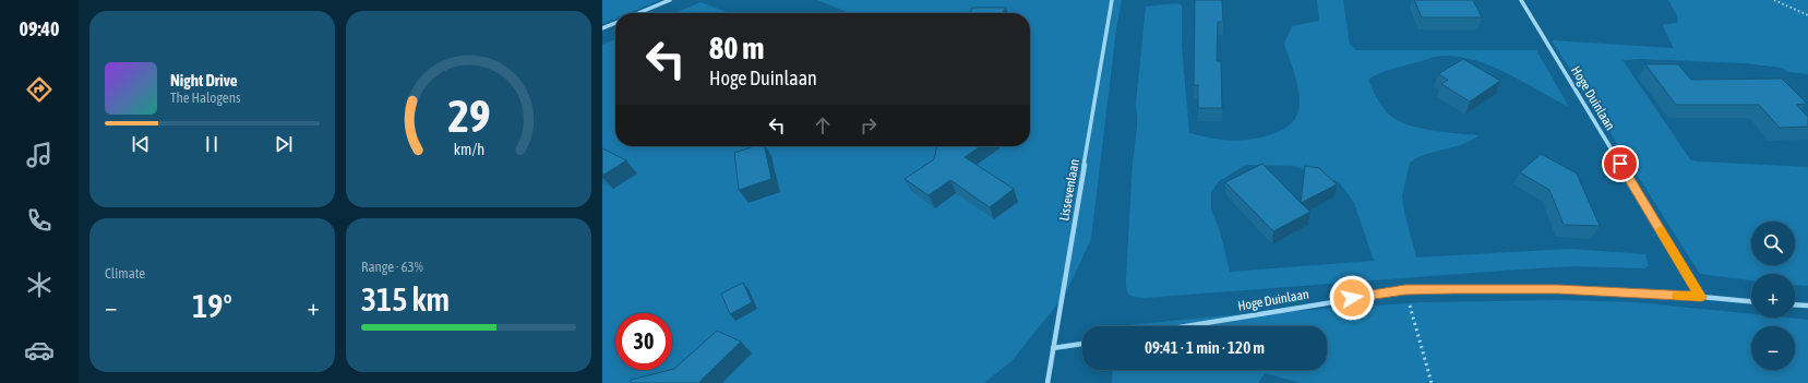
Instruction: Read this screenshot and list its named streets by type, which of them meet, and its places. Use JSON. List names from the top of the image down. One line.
{"streets":{"street":["Hoge Duinlaan","Lissevenlaan"]},"page":{"tabs":"09:40","turn":["80 m","Hoge Duinlaan"],"song":["Night Drive","The Halogens"],"tile":["Climate",["Range · 63%","315 km"]],"map_buttons":["+","−"],"heat":["−","19°","+"],"limit":"30","trip":"09:41 · 1 min · 120 m","gauge":["29","km/h"]}}
